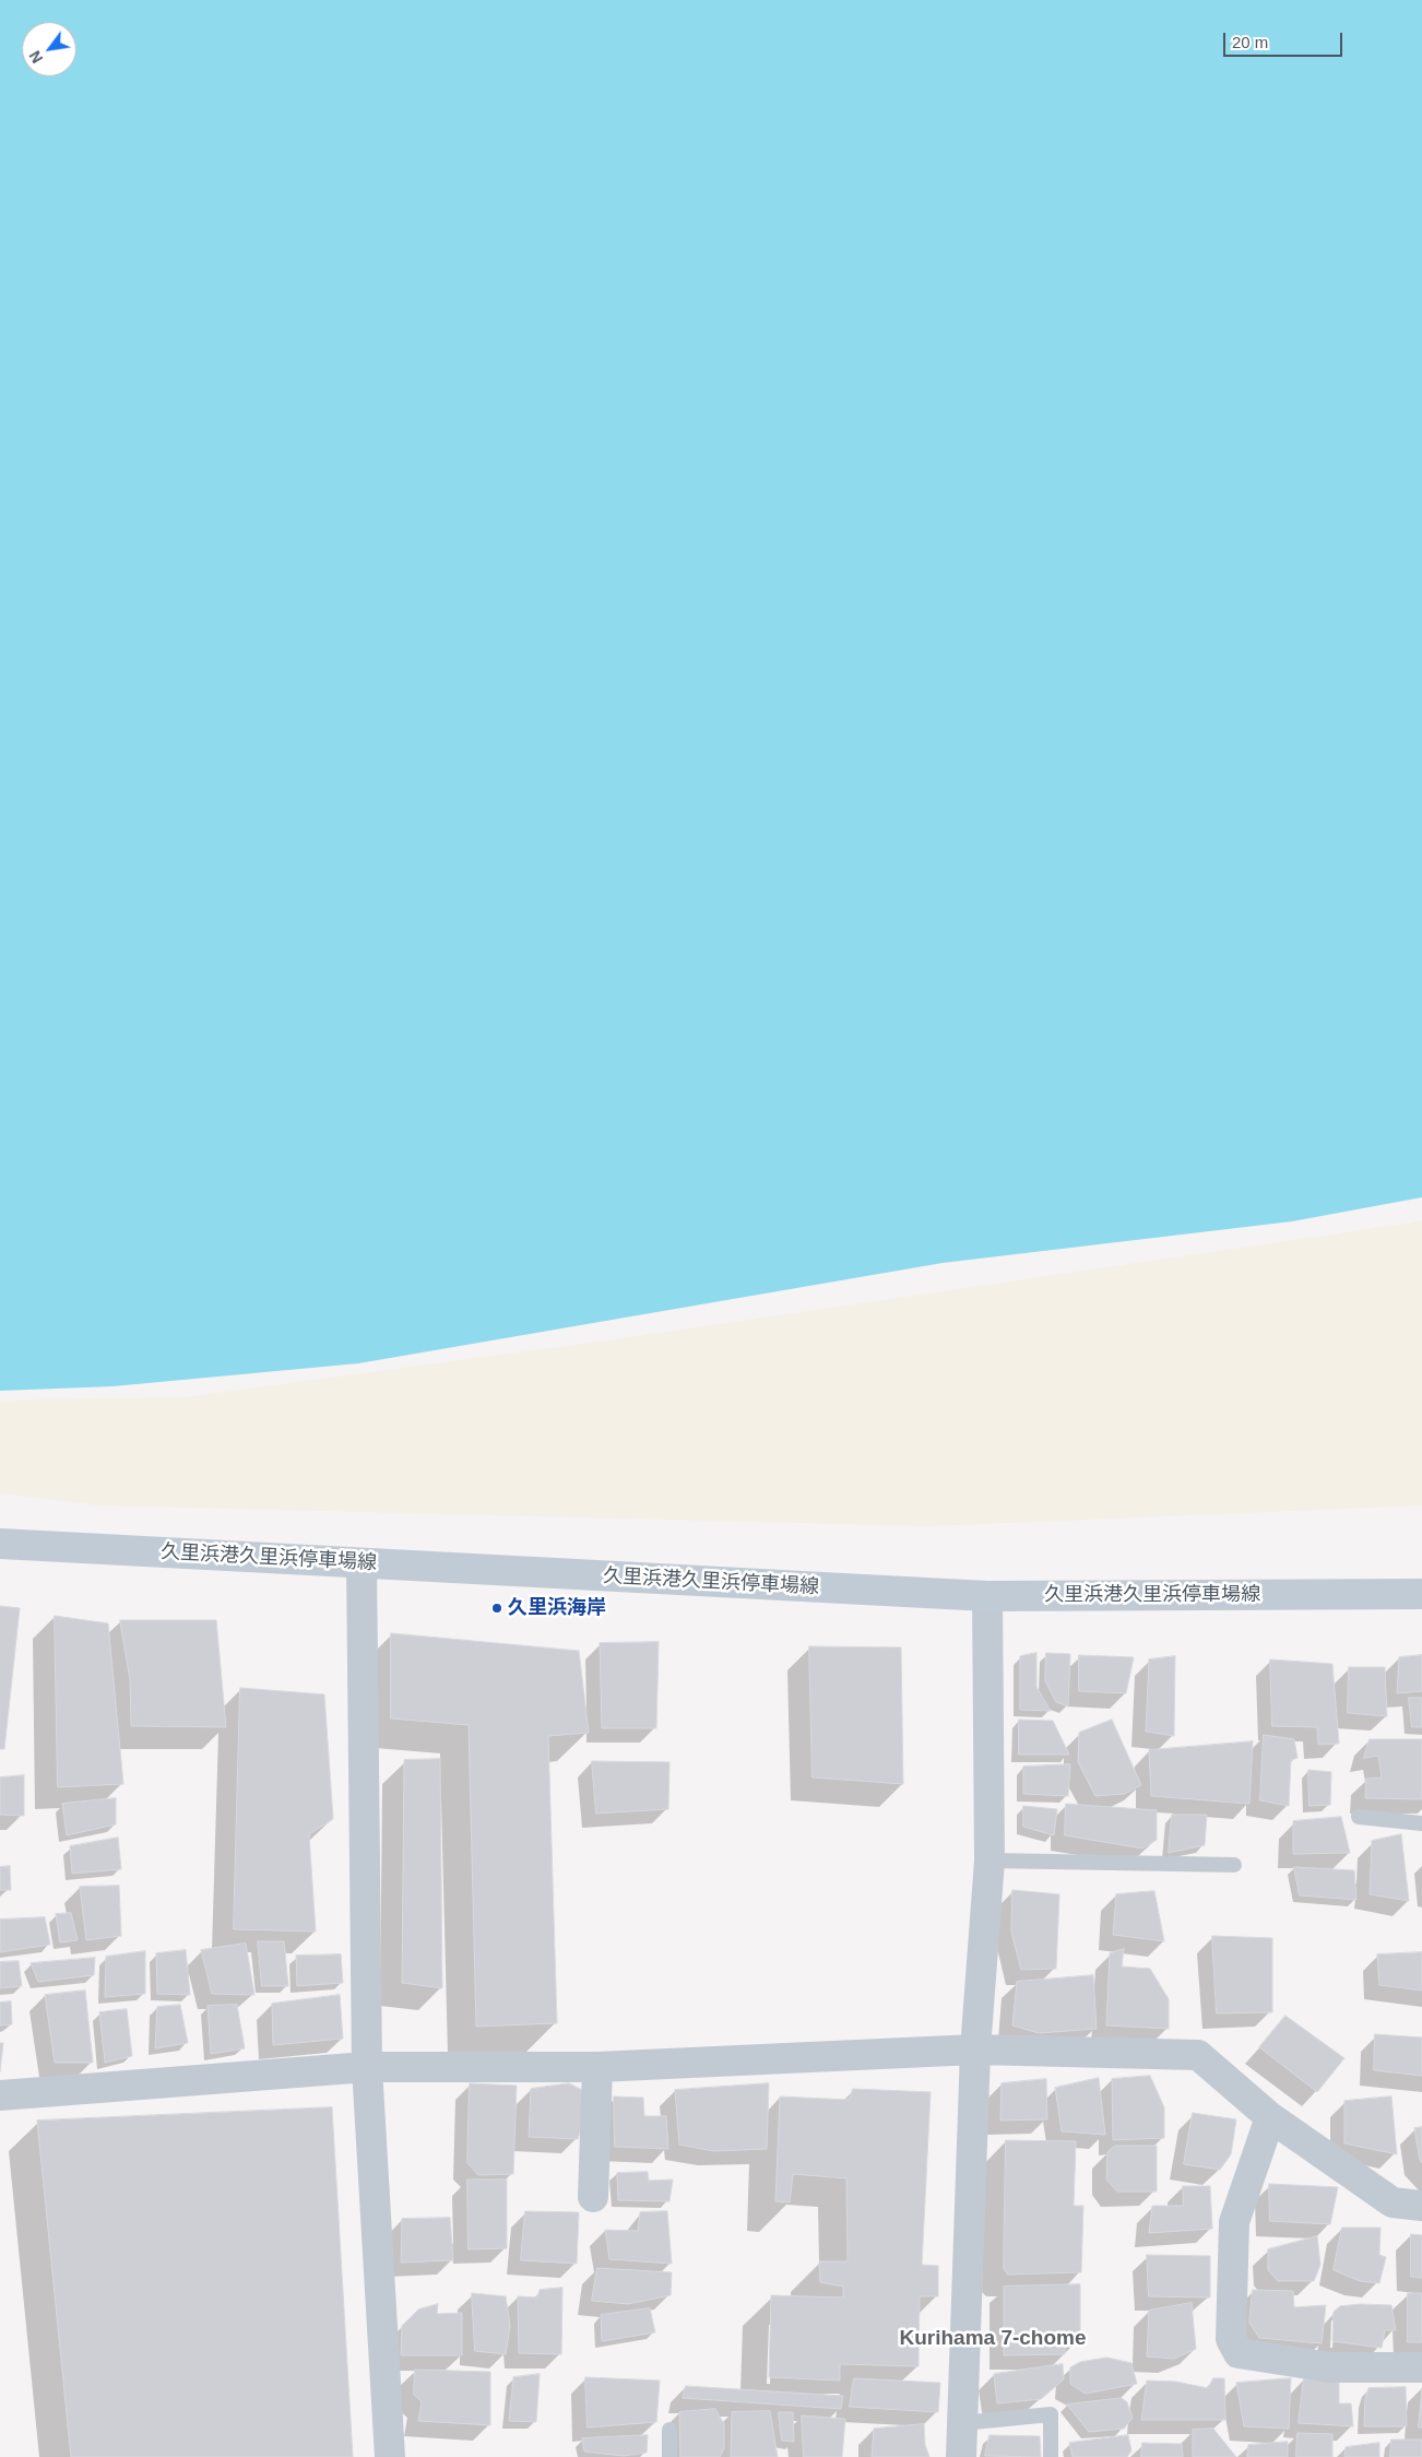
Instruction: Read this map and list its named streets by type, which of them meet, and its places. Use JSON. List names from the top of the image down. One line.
{"streets":{"main road":["久里浜港久里浜停車場線"]},"districts":["Kurihama 7-chome"],"places":["久里浜海岸"],"scale_bar":"20 m","north":"bottom left"}
